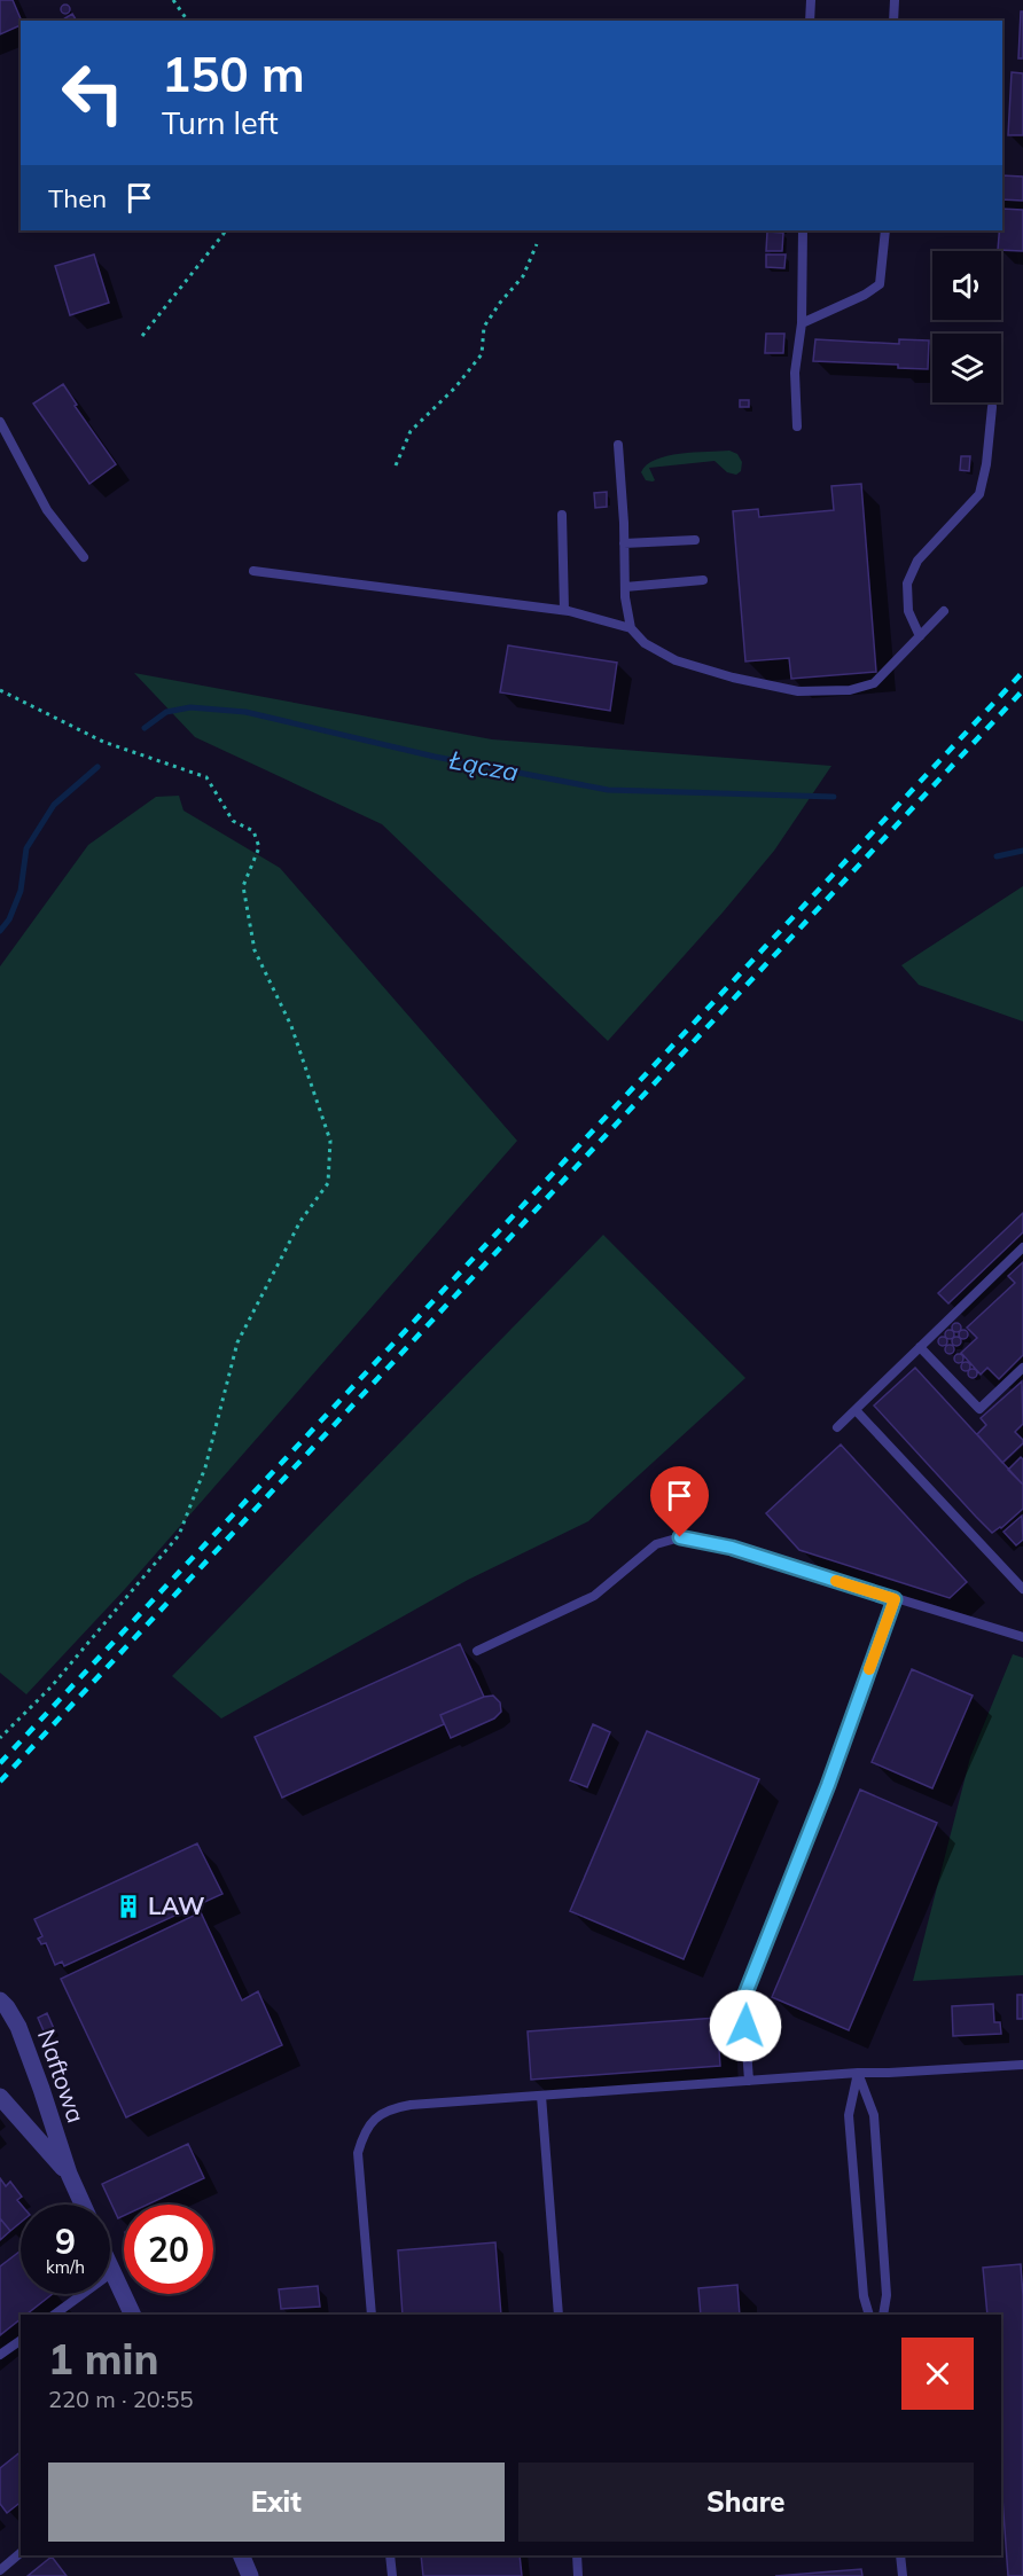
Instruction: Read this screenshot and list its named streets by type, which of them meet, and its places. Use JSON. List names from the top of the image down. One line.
{"streets":{"street":["Naftowa"]},"water":["Łącza"],"places":{"building":["LAW"]},"page":{"turn":["150 m","Turn left"],"then":"Then","speed":"9 km/h","limit":"20","heading":["1 min","220 m · 20:55"],"buttons":["Exit","Share"]}}
